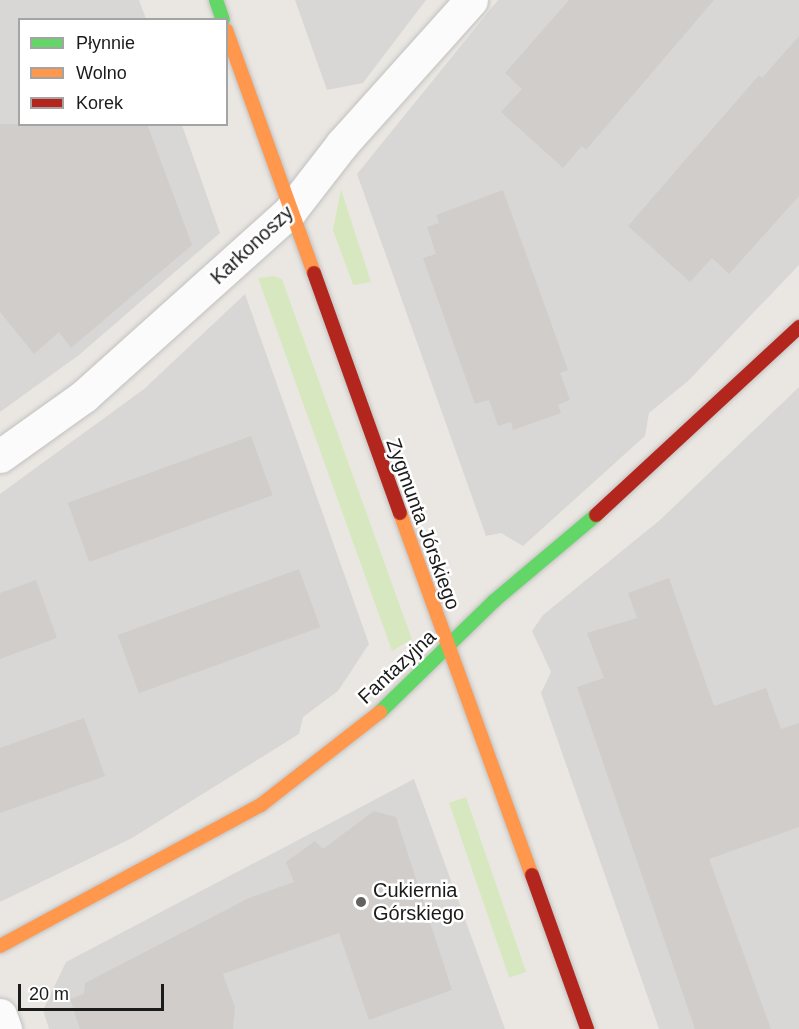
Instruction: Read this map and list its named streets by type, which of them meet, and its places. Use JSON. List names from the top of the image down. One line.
{"streets":{"street":["Karkonoszy","Zygmunta Jórskiego","Fantazyjna"]},"crossings":[["Karkonoszy","Zygmunta Jórskiego"],["Zygmunta Jórskiego","Fantazyjna"]],"places":["Cukiernia Górskiego"],"legend":["Płynnie","Wolno","Korek"],"scale_bar":"20 m"}
